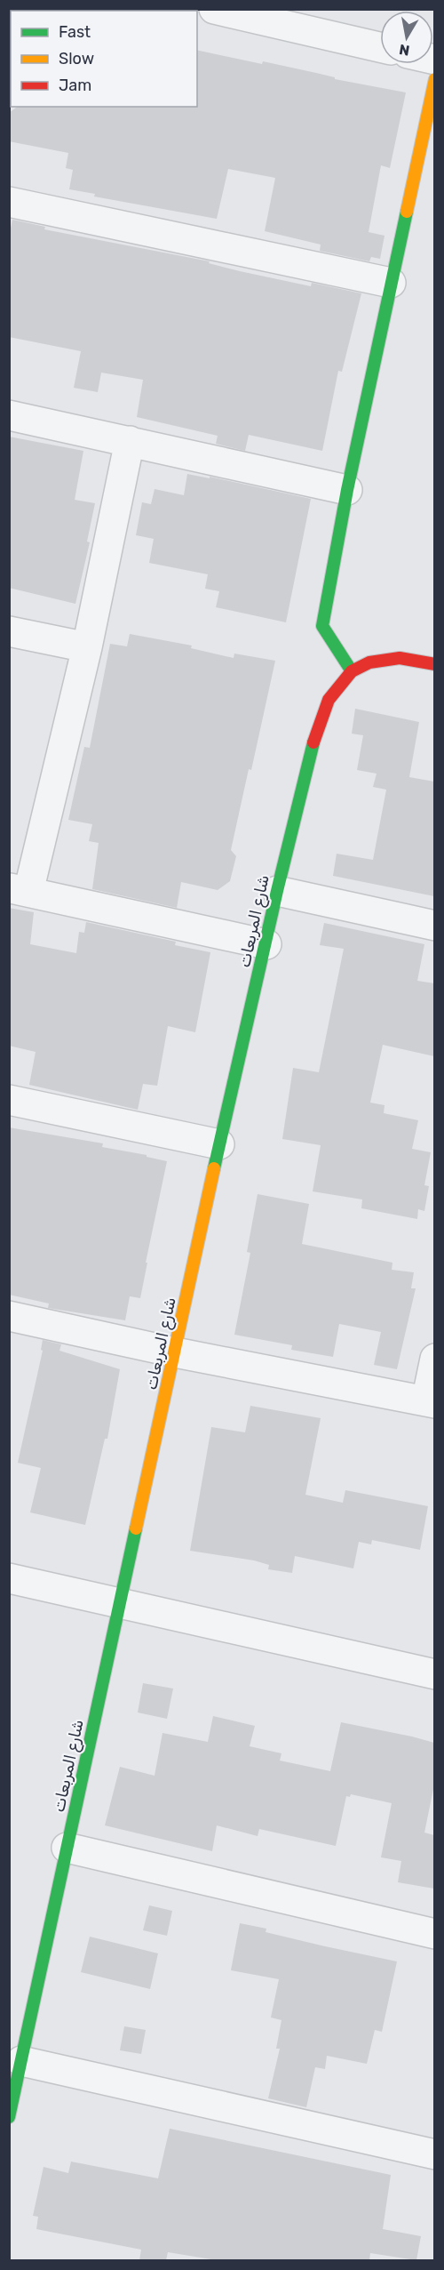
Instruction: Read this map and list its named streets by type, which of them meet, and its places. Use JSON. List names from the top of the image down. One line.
{"streets":{"street":["شارع المربعات"]},"legend":["Fast","Slow","Jam"],"north":"bottom"}
